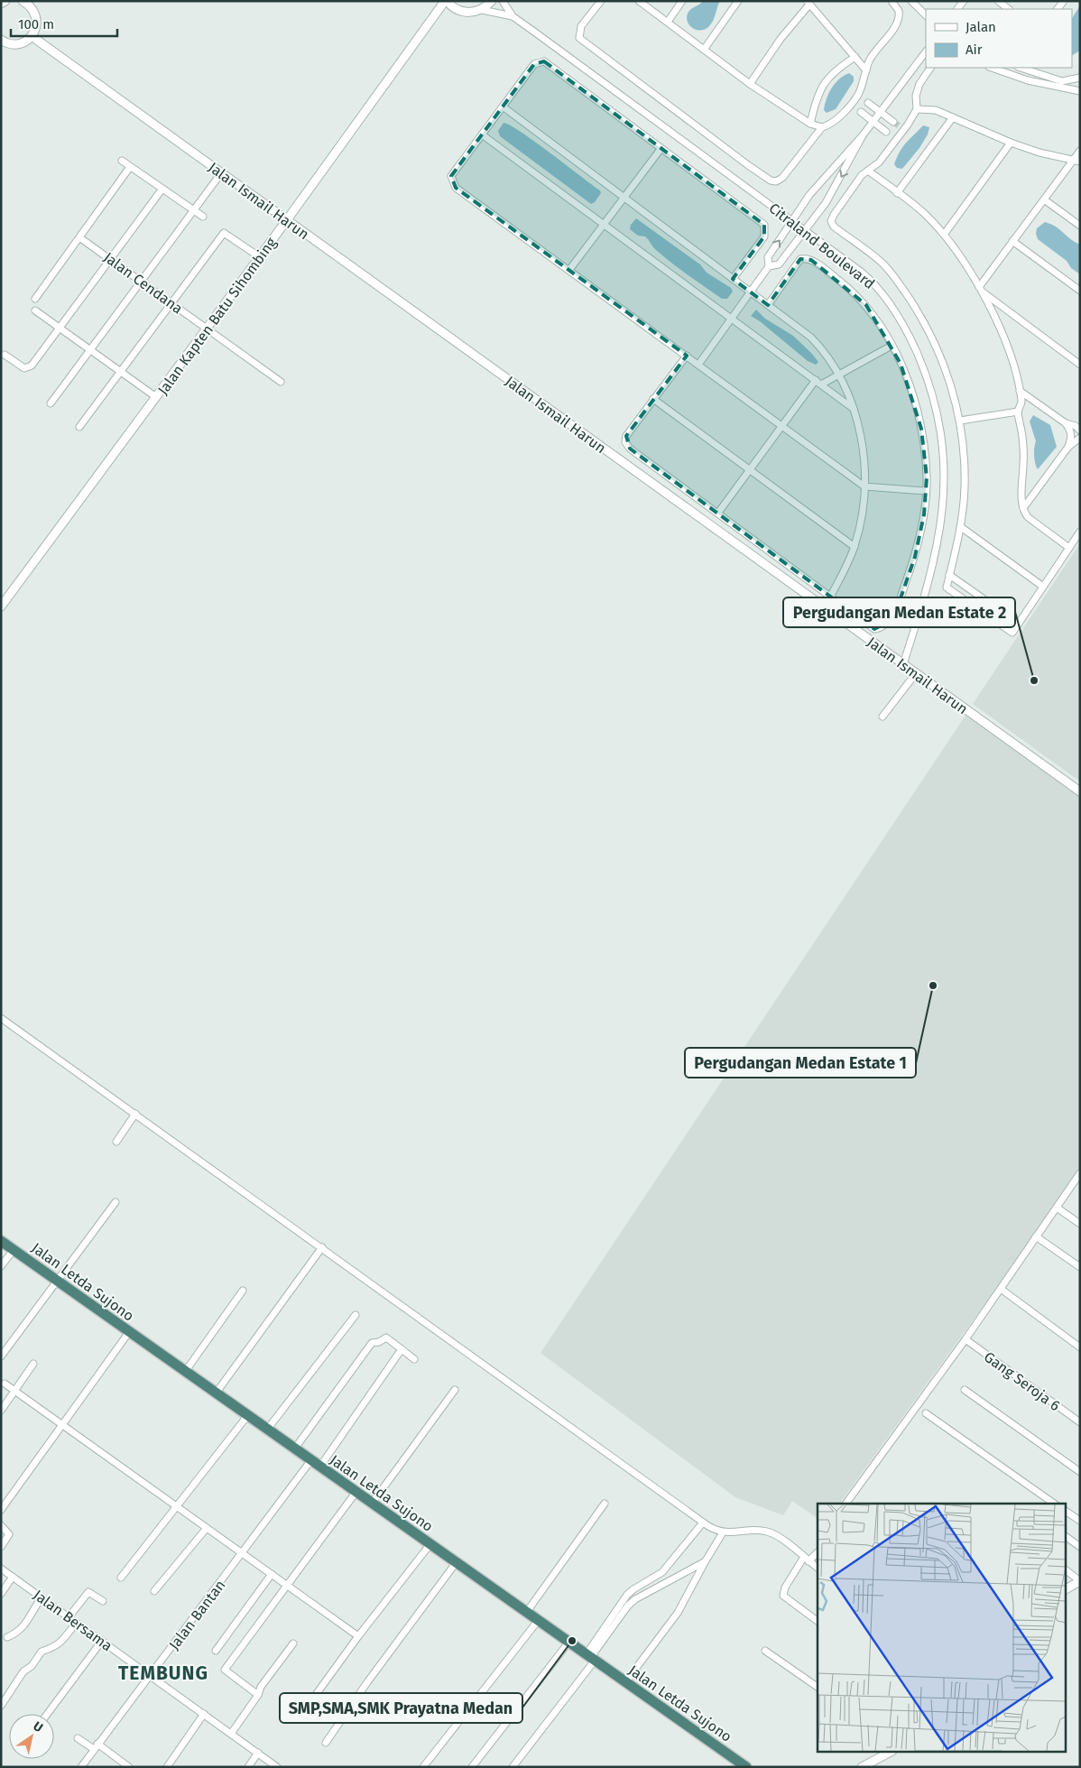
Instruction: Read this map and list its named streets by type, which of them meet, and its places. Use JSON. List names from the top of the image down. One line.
{"streets":{"highway":["Jalan Letda Sujono"],"street":["Jalan Ismail Harun","Citraland Boulevard","Jalan Cendana","Jalan Kapten Batu Sihombing","Gang Seroja 6","Jalan Bantan","Jalan Bersama"]},"crossings":[["Jalan Ismail Harun","Citraland Boulevard"],["Jalan Ismail Harun","Jalan Kapten Batu Sihombing"],["Jalan Cendana","Jalan Kapten Batu Sihombing"],["Jalan Letda Sujono","Jalan Bantan"],["Jalan Bantan","Jalan Bersama"]],"districts":["TEMBUNG"],"places":["Pergudangan Medan Estate 2","Pergudangan Medan Estate 1","SMP,SMA,SMK Prayatna Medan"],"legend":["Jalan","Air"],"scale_bar":"100 m","north":"top right"}
